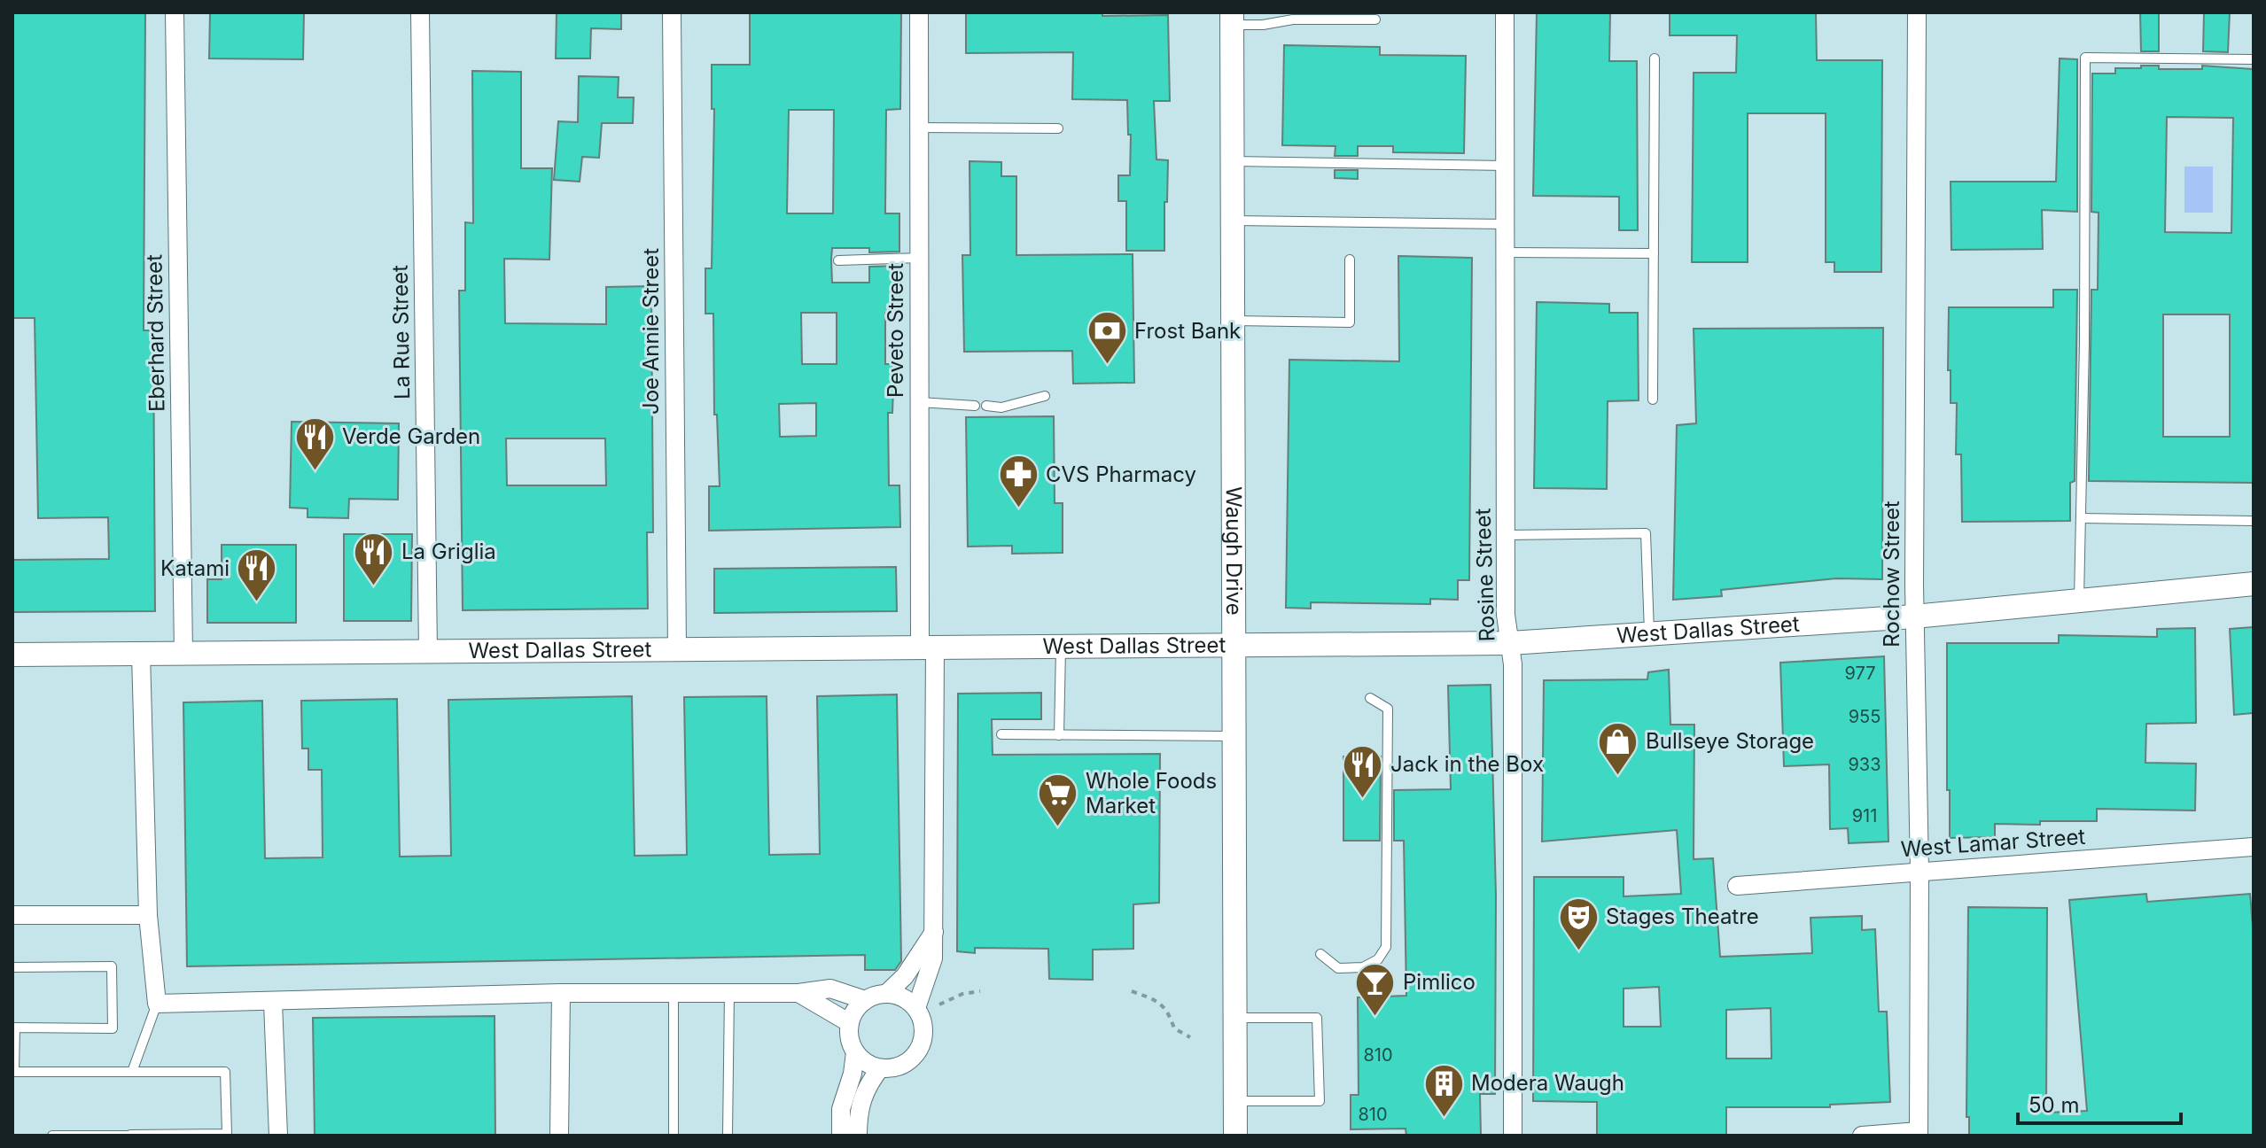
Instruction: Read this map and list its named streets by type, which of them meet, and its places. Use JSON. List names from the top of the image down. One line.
{"streets":{"main road":["Waugh Drive","West Dallas Street"],"street":["Peveto Street","Joe Annie Street","La Rue Street","Eberhard Street","Rochow Street","Rosine Street","West Lamar Street"]},"crossings":[["Peveto Street","West Dallas Street"],["Joe Annie Street","West Dallas Street"],["La Rue Street","West Dallas Street"],["Eberhard Street","West Dallas Street"],["Waugh Drive","West Dallas Street"],["Rochow Street","West Dallas Street"],["Rochow Street","West Lamar Street"],["Rosine Street","West Dallas Street"]],"places":{"bank":["Frost Bank"],"restaurant":["Verde Garden","La Griglia","Katami","Jack in the Box"],"pharmacy":["CVS Pharmacy"],"shop":["Bullseye Storage"],"supermarket":["Whole Foods Market"],"theatre":["Stages Theatre"],"bar":["Pimlico"],"building":["Modera Waugh"]},"house_numbers":["977","955","933","911","810","810"],"scale_bar":"50 m"}
